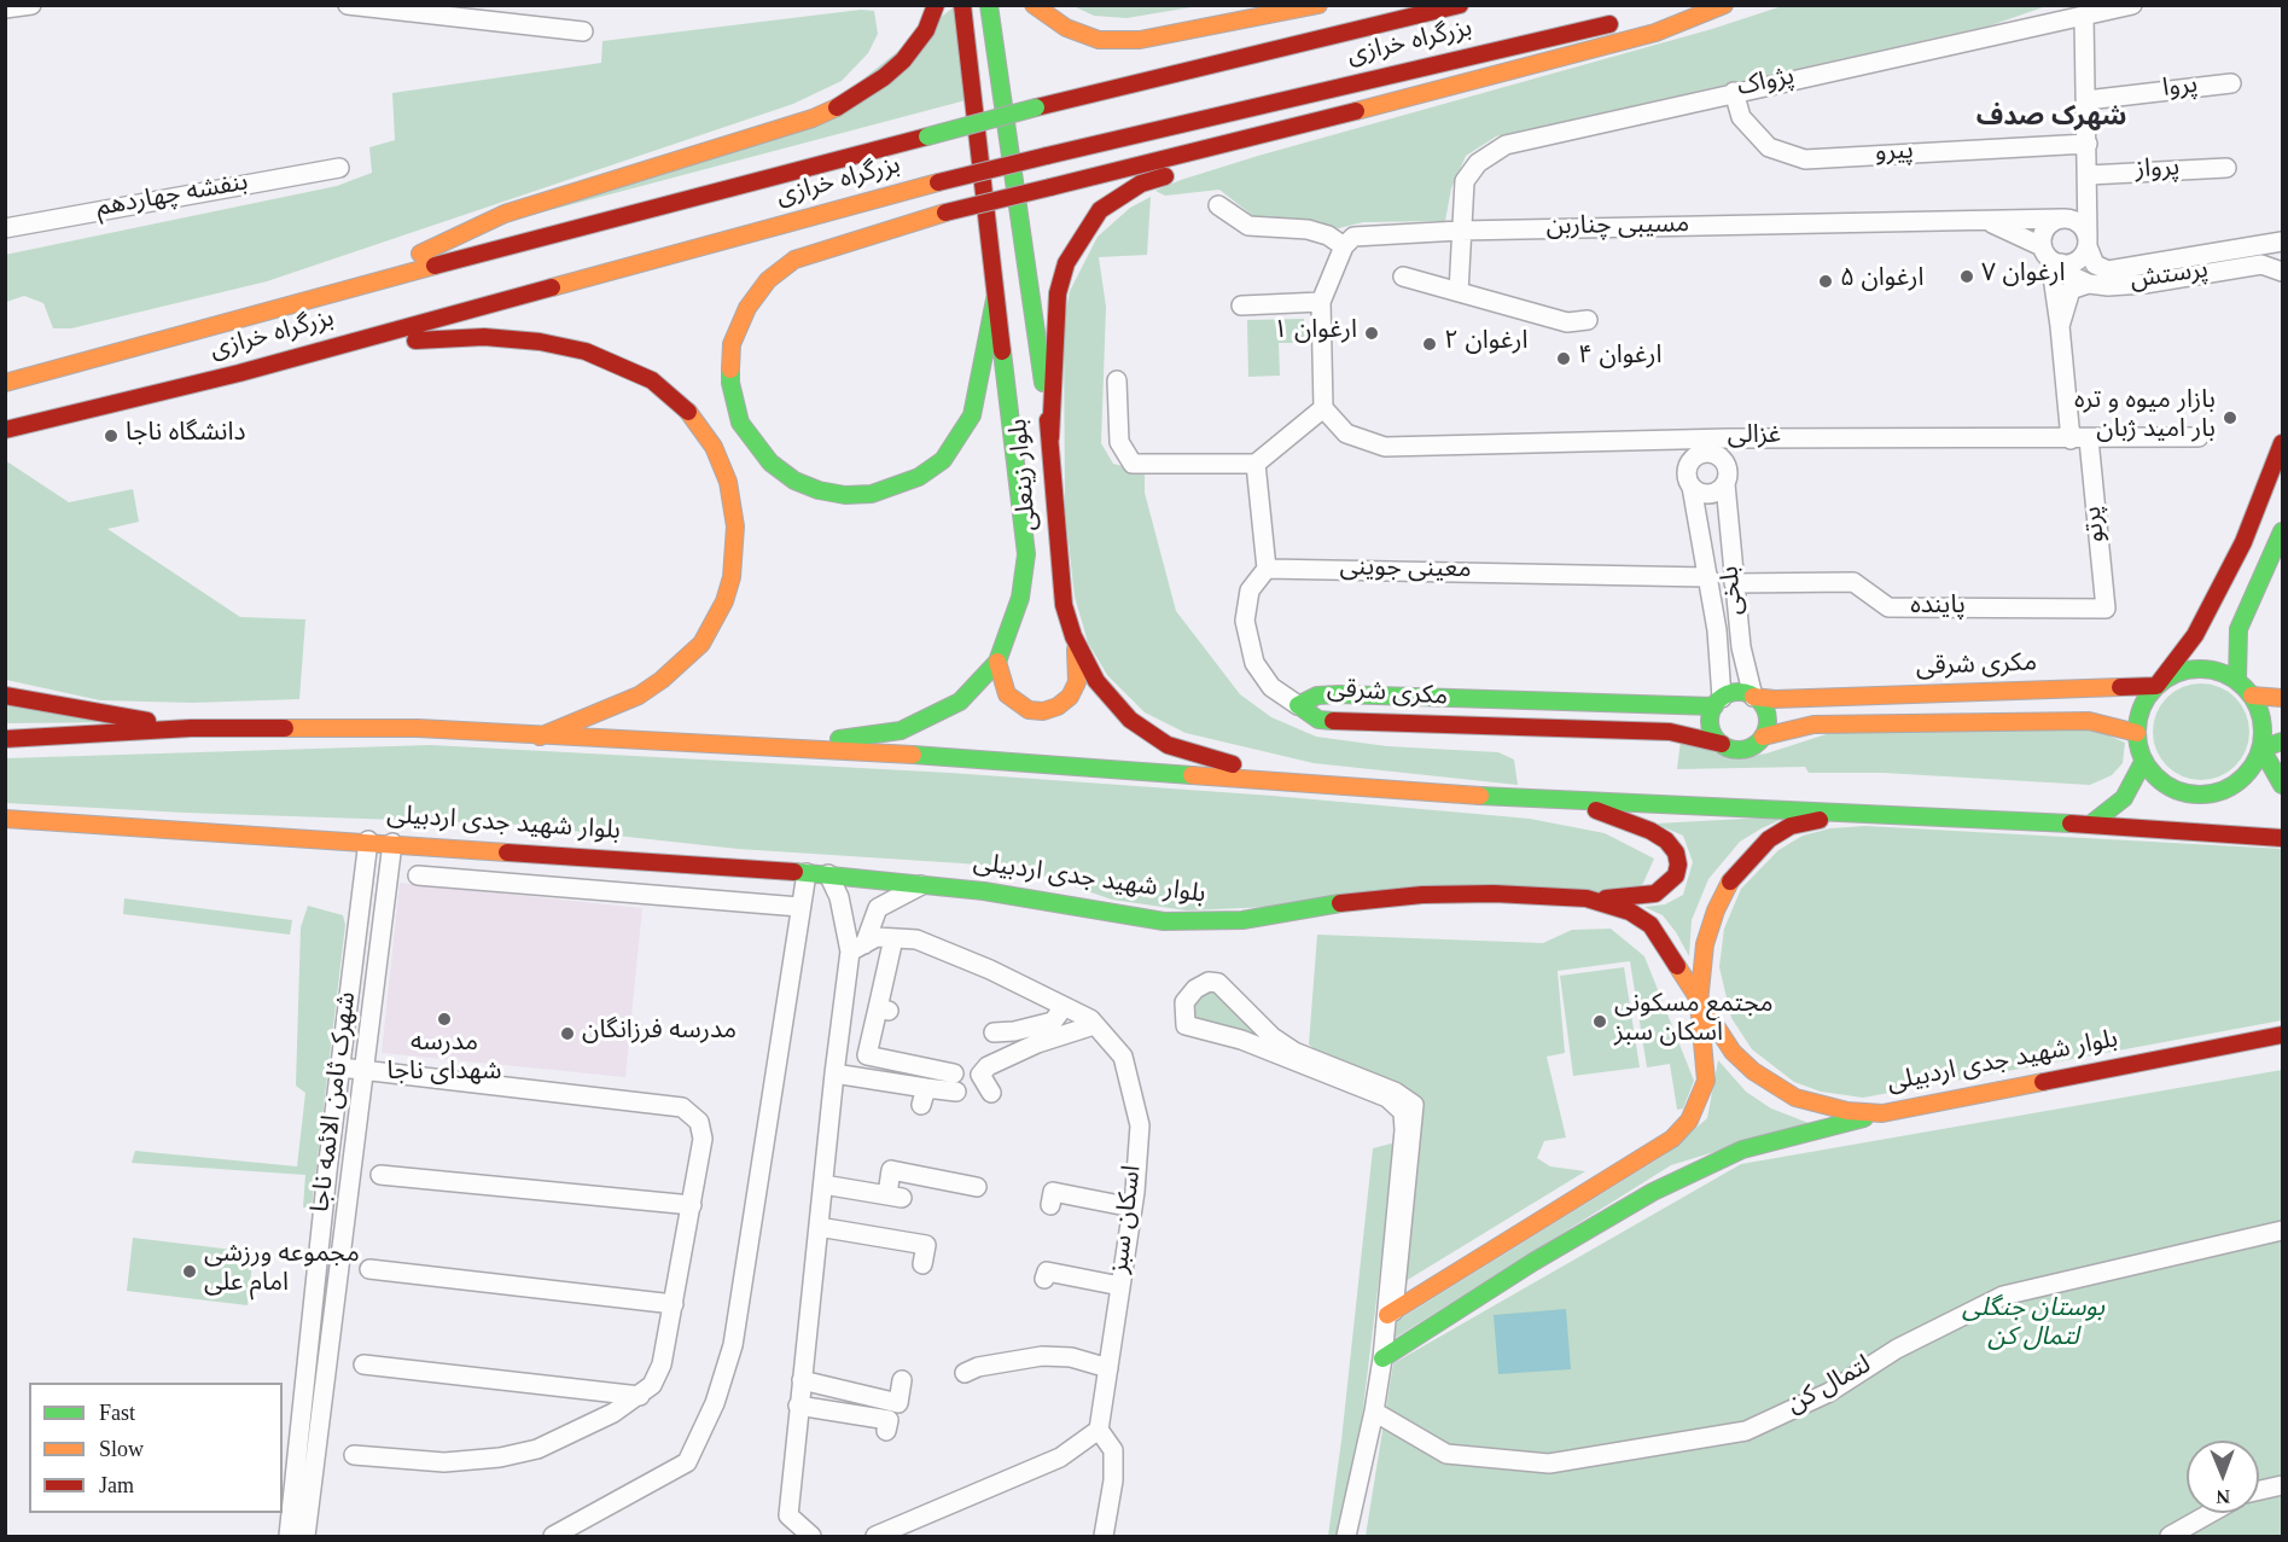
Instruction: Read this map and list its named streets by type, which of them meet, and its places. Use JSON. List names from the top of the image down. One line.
{"streets":{"main road":["بزرگراه خرازی","بلوار زینعلی","مکری شرقی","بلوار شهید جدی اردبیلی"],"street":["پژواک","پروا","پیرو","پرواز","بنفشه چهاردهم","مسیبی چناربن","پرستش","غزالی","پرتو","معینی جوینی","بلخی","پاینده","شهرک ثامن الائمه ناجا","اسکان سبز","لتمال کن"]},"crossings":[["پژواک","پیرو"],["پژواک","مسیبی چناربن"],["مسیبی چناربن","پرستش"],["مسیبی چناربن","پرتو"],["پرستش","پرتو"],["غزالی","پرتو"],["غزالی","بلخی"],["پرتو","پاینده"],["معینی جوینی","بلخی"],["بلخی","پاینده"],["بلخی","مکری شرقی"],["بلوار شهید جدی اردبیلی","شهرک ثامن الائمه ناجا"]],"districts":["شهرک صدف"],"parks":["بوستان جنگلی لتمال کن"],"places":["ارغوان ۷","ارغوان ۵","ارغوان ۱","ارغوان ۲","ارغوان ۴","بازار میوه و تره بار امید ژبان","دانشگاه ناجا","مدرسه شهدای ناجا","مجتمع مسکونی اسکان سبز","مدرسه فرزانگان","مجموعه ورزشی امام علی"],"legend":["Fast","Slow","Jam"],"north":"bottom"}
